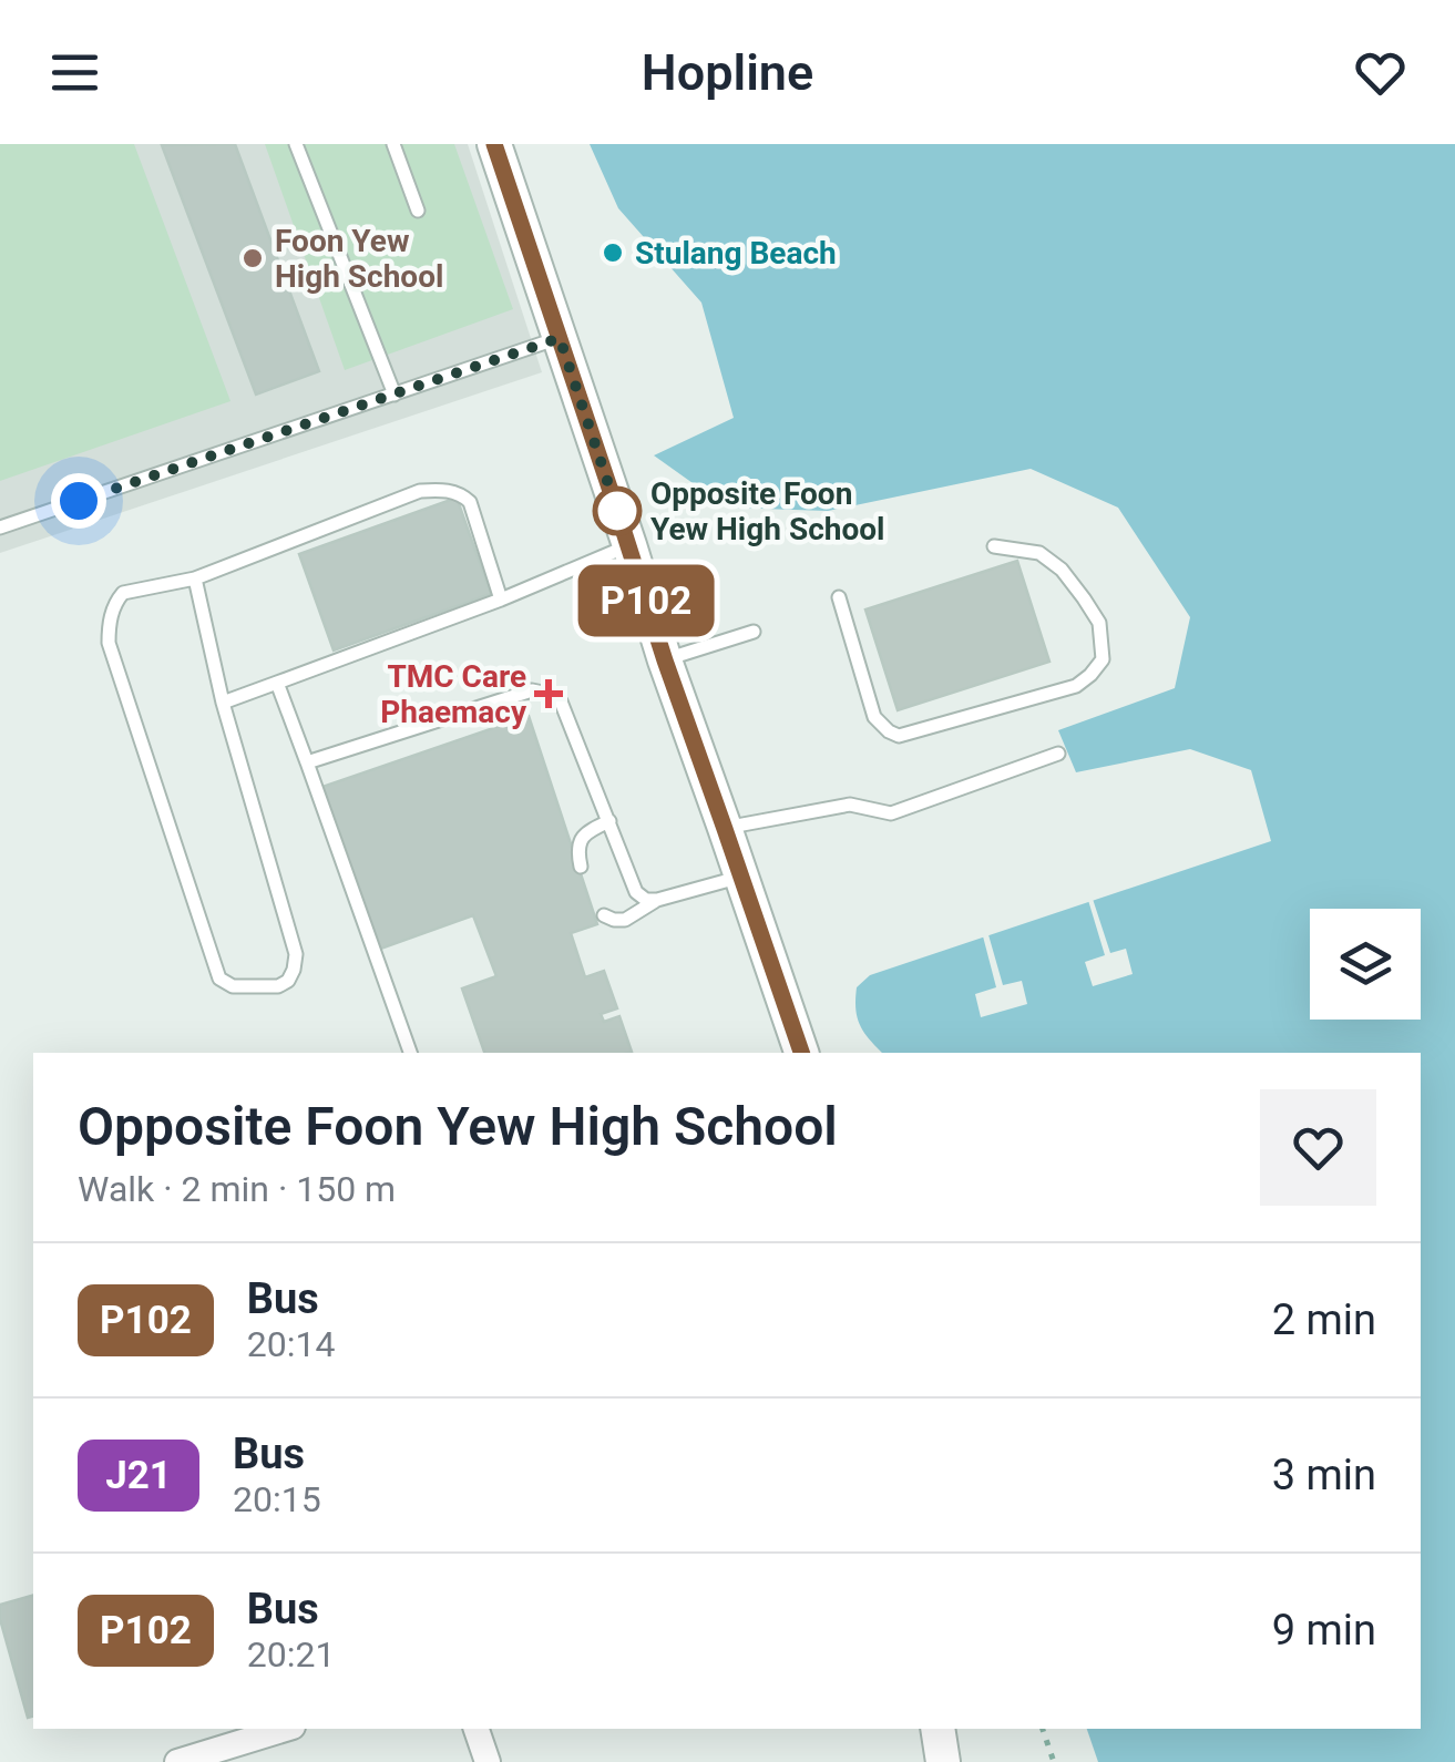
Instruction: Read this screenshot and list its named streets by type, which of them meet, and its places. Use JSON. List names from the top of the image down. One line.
{"places":{"other":["Stulang Beach","Foon Yew High School","Opposite Foon Yew High School"],"health":["TMC Care Phaemacy"]},"lines":["bus line P102"],"page":{"header":"Hopline","on_map":"P102","heading":["Opposite Foon Yew High School","Walk · 2 min · 150 m"],"list":[{"mark":"P102","name":"Bus","note":"20:14","value":"2 min"},{"mark":"J21","name":"Bus","note":"20:15","value":"3 min"},{"mark":"P102","name":"Bus","note":"20:21","value":"9 min"}]}}
